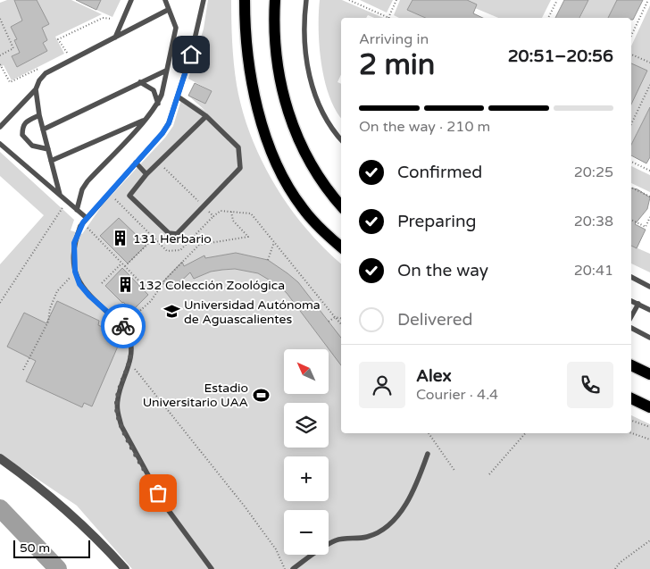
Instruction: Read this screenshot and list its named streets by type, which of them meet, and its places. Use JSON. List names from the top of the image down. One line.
{"places":{"building":["131 Herbario","132 Colección Zoológica"],"school or university":["Universidad Autónoma de Aguascalientes"],"sports":["Estadio Universitario UAA"]},"scale_bar":"50 m","north":"top left","page":{"heading":["2 min","Arriving in","20:51–20:56"],"panel":["Alex","Courier · 4.4"],"bar":"On the way · 210 m","list":[["Confirmed","20:25"],["Preparing","20:38"],["On the way","20:41"],"Delivered"],"map_buttons":["+","−"],"scale":"50 m"}}
